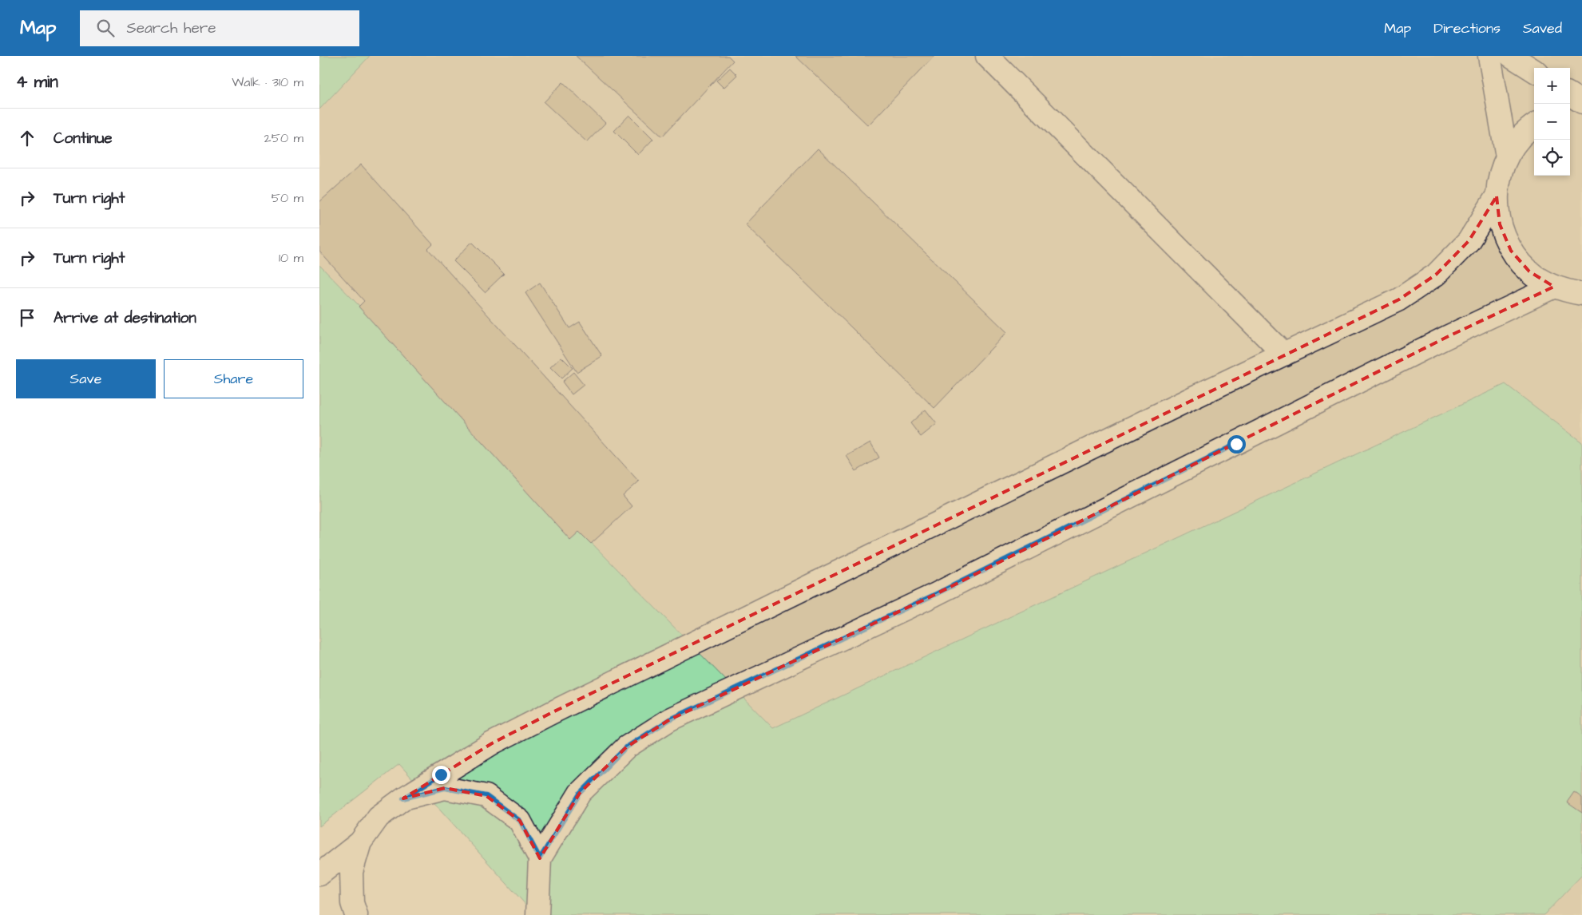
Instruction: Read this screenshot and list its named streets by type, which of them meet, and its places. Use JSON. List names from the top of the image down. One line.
{"page":{"header":"Map","search":"Search here","nav":["Map","Directions","Saved"],"heading":["4 min","Walk · 310 m"],"map_buttons":["+","−"],"list":[["Continue","250 m"],["Turn right","50 m"],["Turn right","10 m"],"Arrive at destination"],"buttons":["Save","Share"]}}
